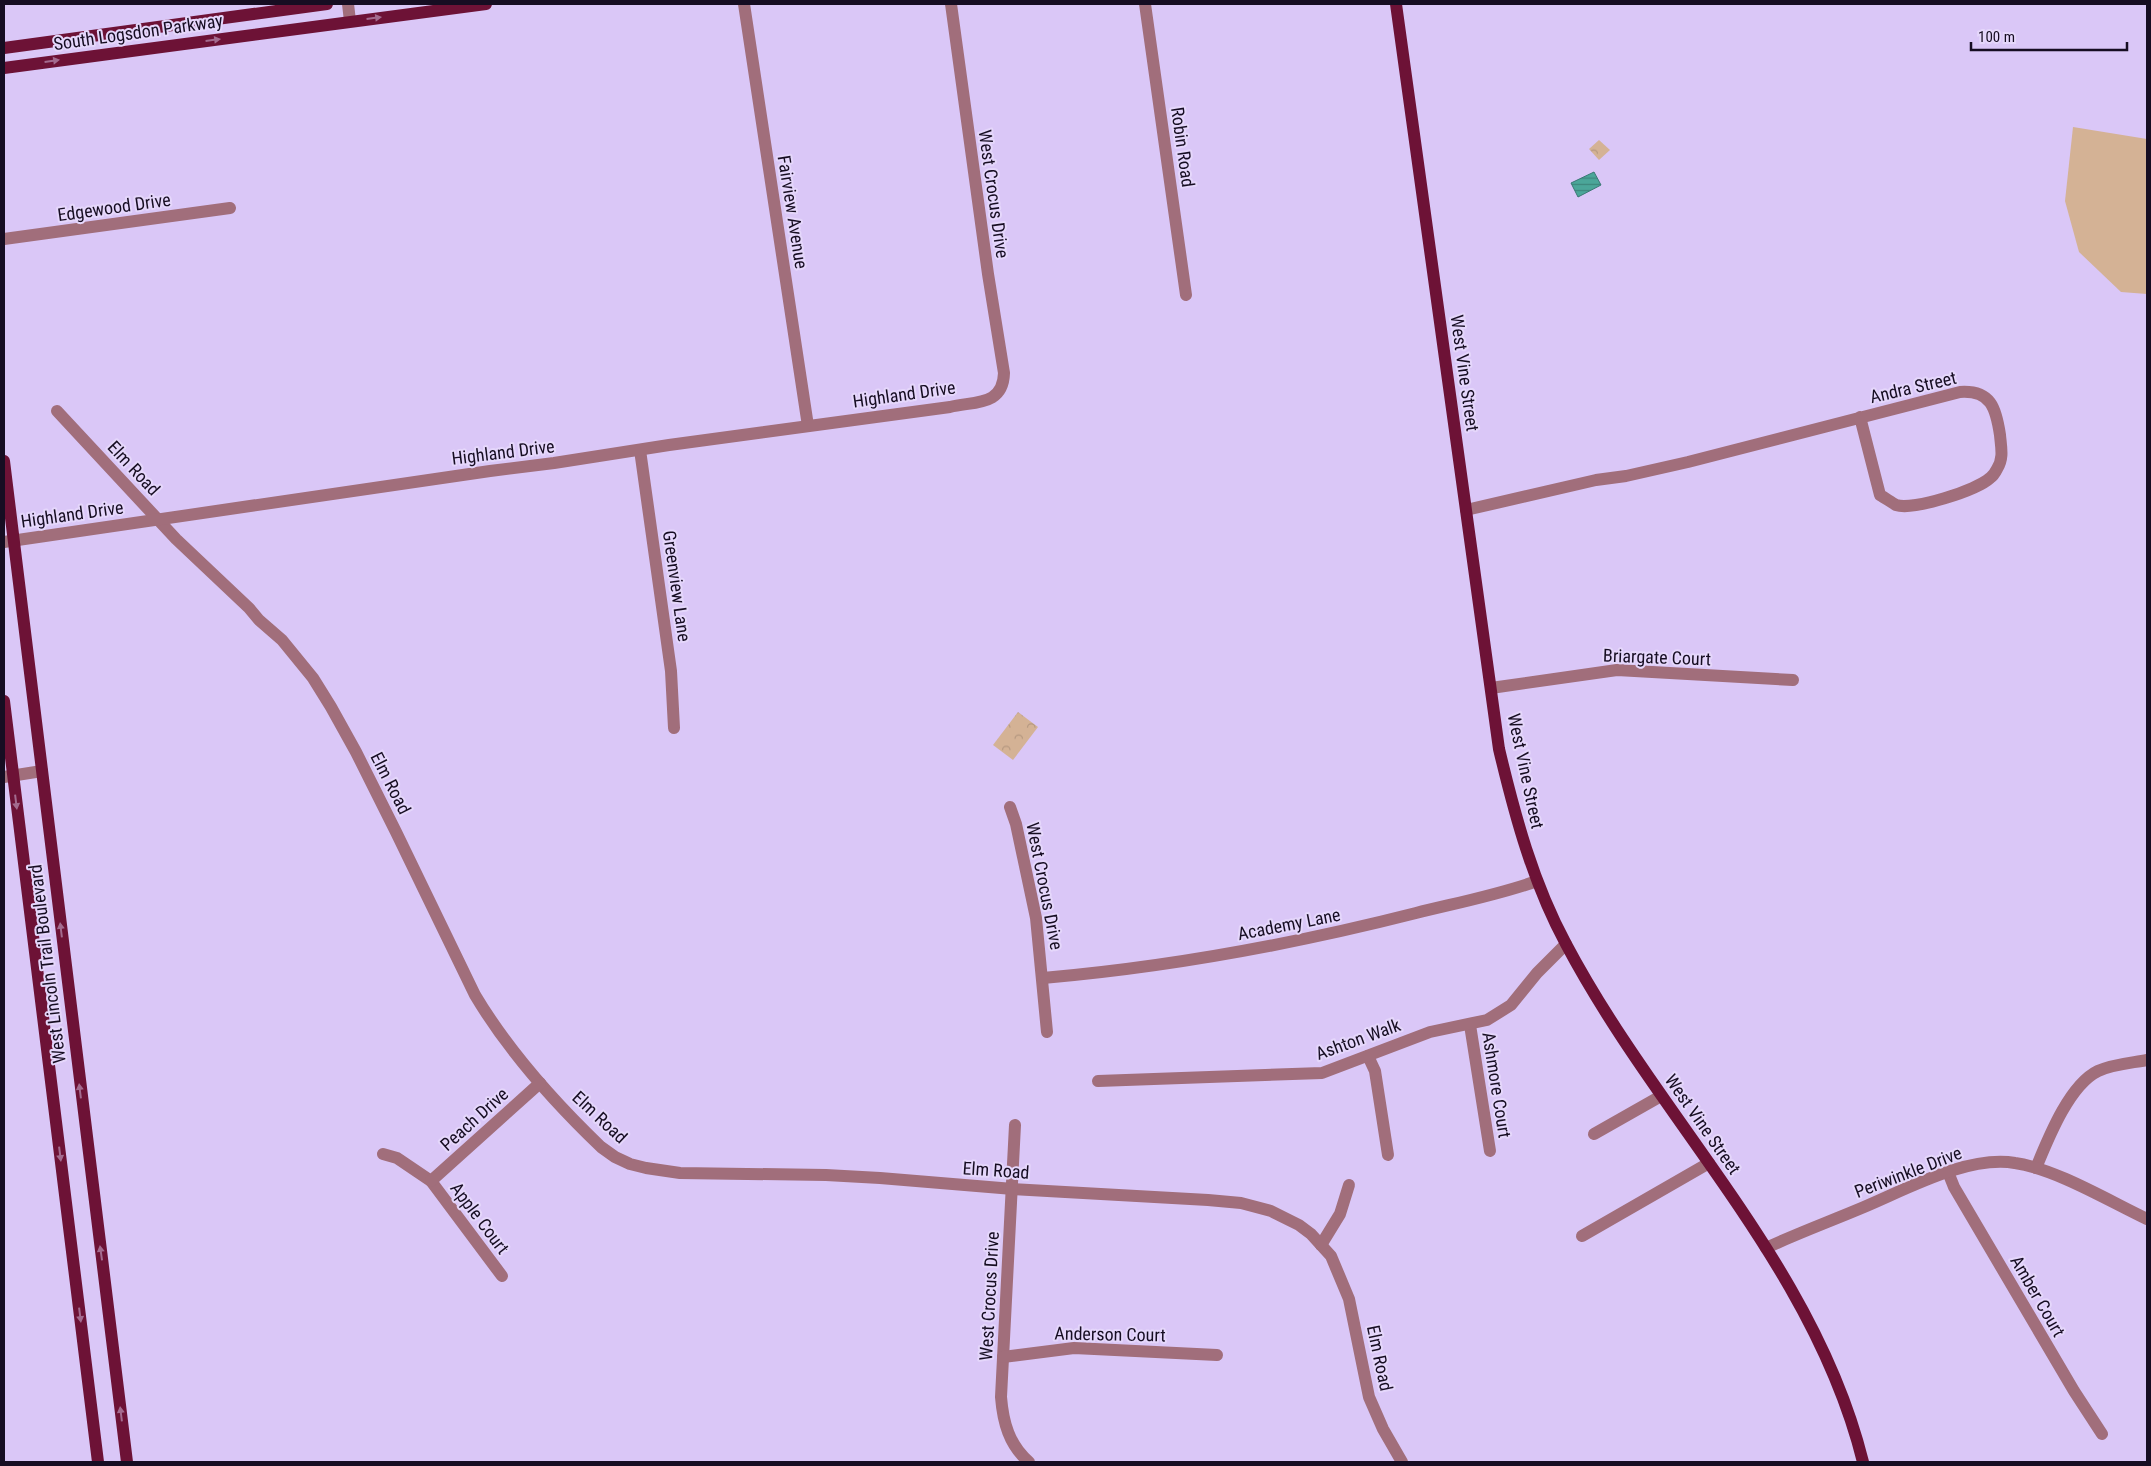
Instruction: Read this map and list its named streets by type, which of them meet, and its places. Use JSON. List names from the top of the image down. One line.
{"streets":{"main road":["South Logsdon Parkway","West Vine Street","West Lincoln Trail Boulevard"],"street":["Robin Road","West Crocus Drive","Edgewood Drive","Fairview Avenue","Andra Street","Highland Drive","Elm Road","Greenview Lane","Briargate Court","Academy Lane","Ashton Walk","Ashmore Court","Peach Drive","Periwinkle Drive","Apple Court","Amber Court","Anderson Court"]},"crossings":[["West Crocus Drive","Highland Drive"],["West Crocus Drive","Elm Road"],["West Crocus Drive","Academy Lane"],["West Crocus Drive","Anderson Court"],["Fairview Avenue","Highland Drive"],["West Vine Street","Andra Street"],["West Vine Street","Briargate Court"],["West Vine Street","Academy Lane"],["West Vine Street","Ashton Walk"],["West Vine Street","Periwinkle Drive"],["Highland Drive","Elm Road"],["Highland Drive","Greenview Lane"],["Highland Drive","West Lincoln Trail Boulevard"],["Elm Road","Peach Drive"],["Ashton Walk","Ashmore Court"],["Peach Drive","Apple Court"],["Periwinkle Drive","Amber Court"]],"scale_bar":"100 m"}
